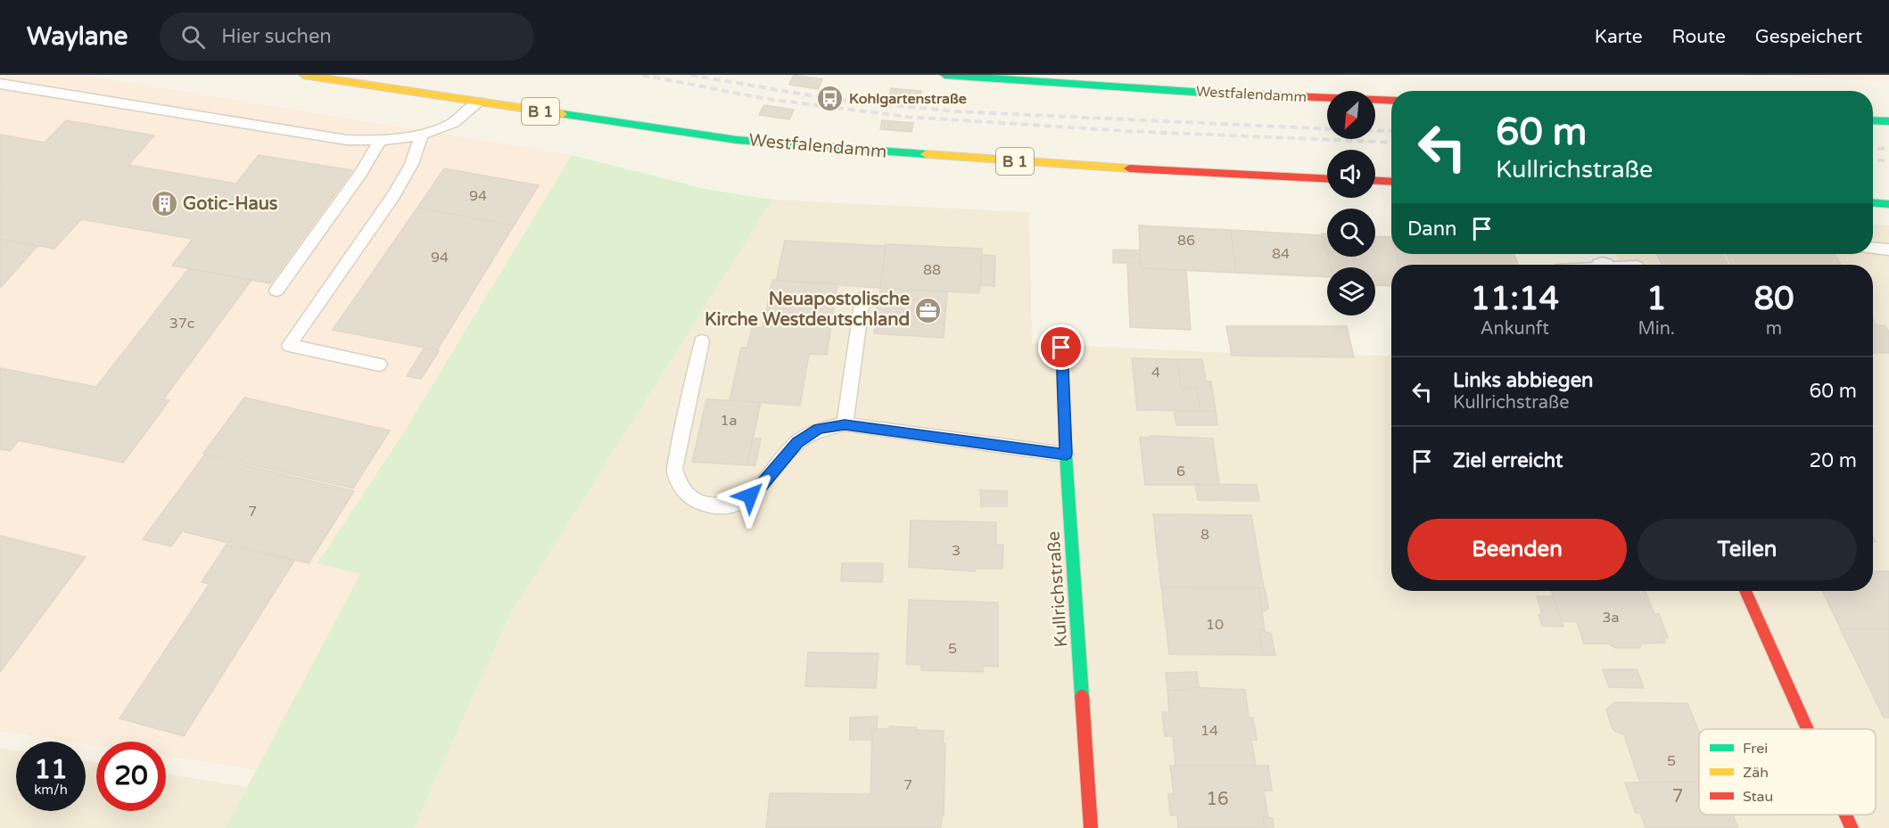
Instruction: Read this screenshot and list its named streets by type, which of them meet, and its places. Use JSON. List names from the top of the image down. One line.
{"streets":{"main road":["Westfalendamm","B 1","Kullrichstraße"]},"places":{"bus stop":["Kohlgartenstraße"],"building":["Gotic-Haus"],"office":["Neuapostolische Kirche Westdeutschland"]},"house_numbers":["94","86","84","94","88","37c","4","1a","6","7","8","3","3a","10","5","14","5","7","7","16"],"legend":["Frei","Zäh","Stau"],"north":"bottom left","page":{"header":"Waylane","search":"Hier suchen","nav":["Karte","Route","Gespeichert"],"turn":["60 m","Kullrichstraße"],"then":"Dann","eta":["11:14","Ankunft","1","Min.","80","m"],"list":[{"name":"Links abbiegen","note":"Kullrichstraße","value":"60 m"},{"name":"Ziel erreicht","value":"20 m"}],"buttons":["Beenden","Teilen"],"speed":"11 km/h","limit":"20"}}
